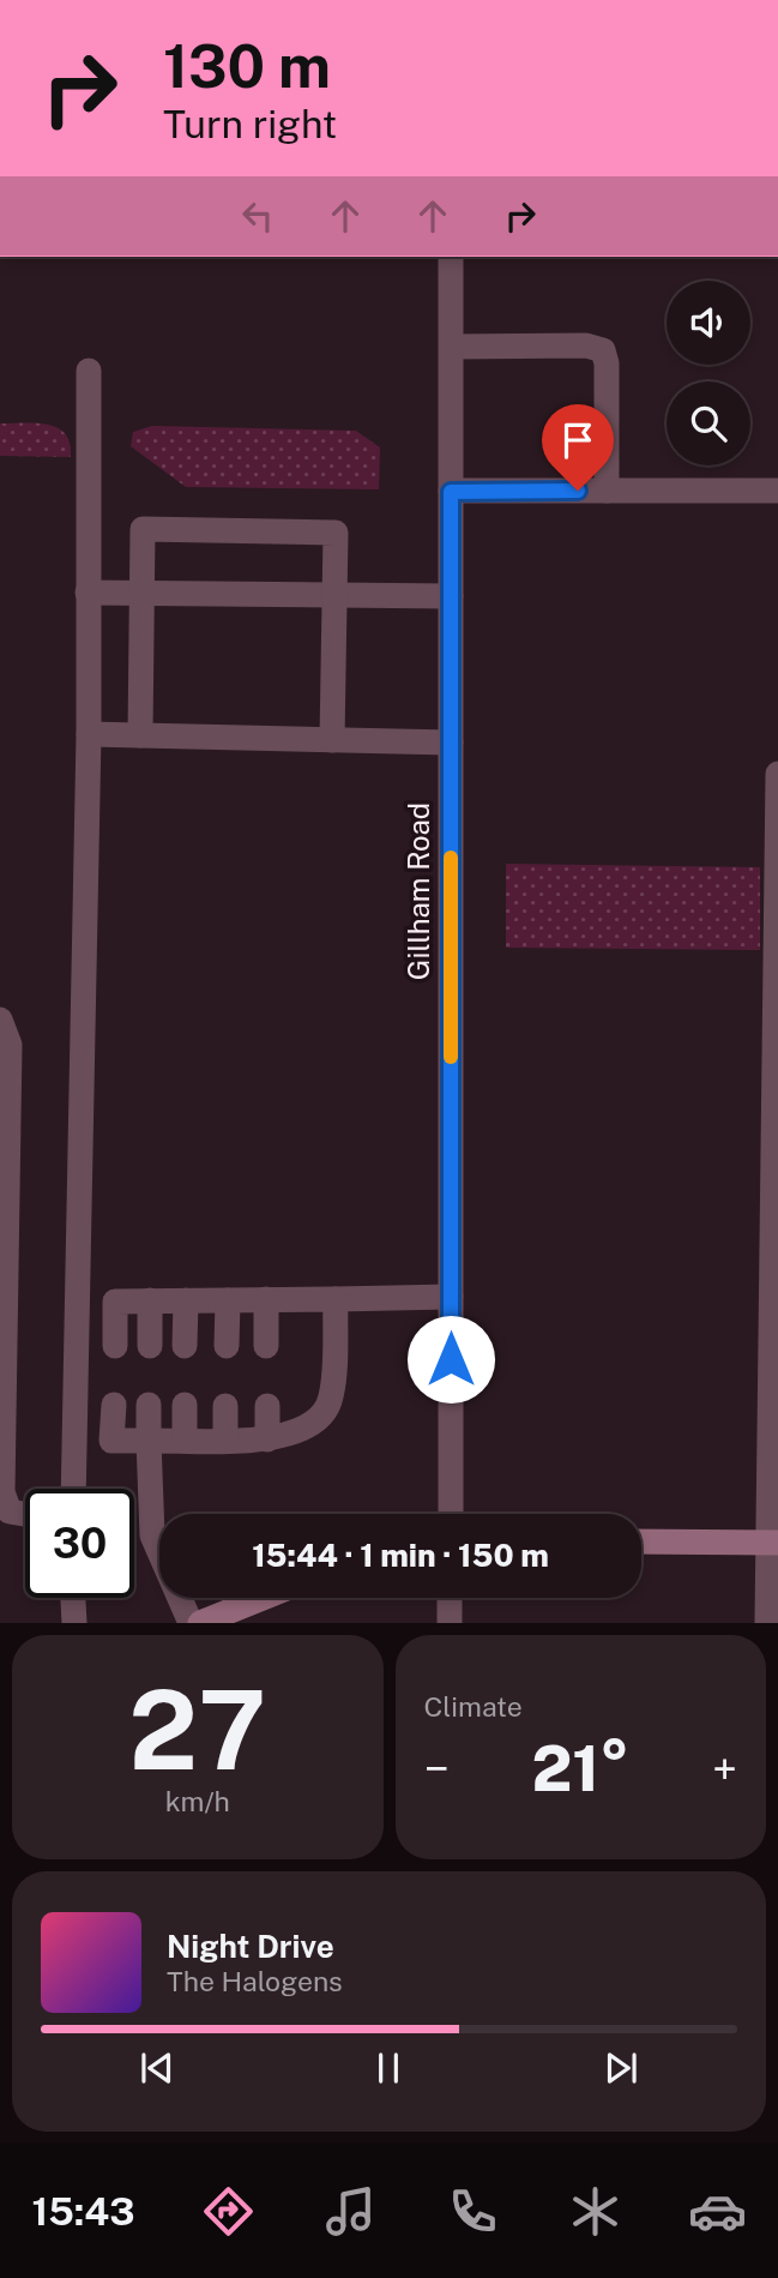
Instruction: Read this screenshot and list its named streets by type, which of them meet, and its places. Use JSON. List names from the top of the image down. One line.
{"streets":{"street":["Gillham Road"]},"page":{"turn":["130 m","Turn right"],"limit":"30","trip":"15:44 · 1 min · 150 m","tile":[["27","km/h"],"Climate"],"heat":["−","21°","+"],"song":["Night Drive","The Halogens"],"tabs":"15:43"}}
